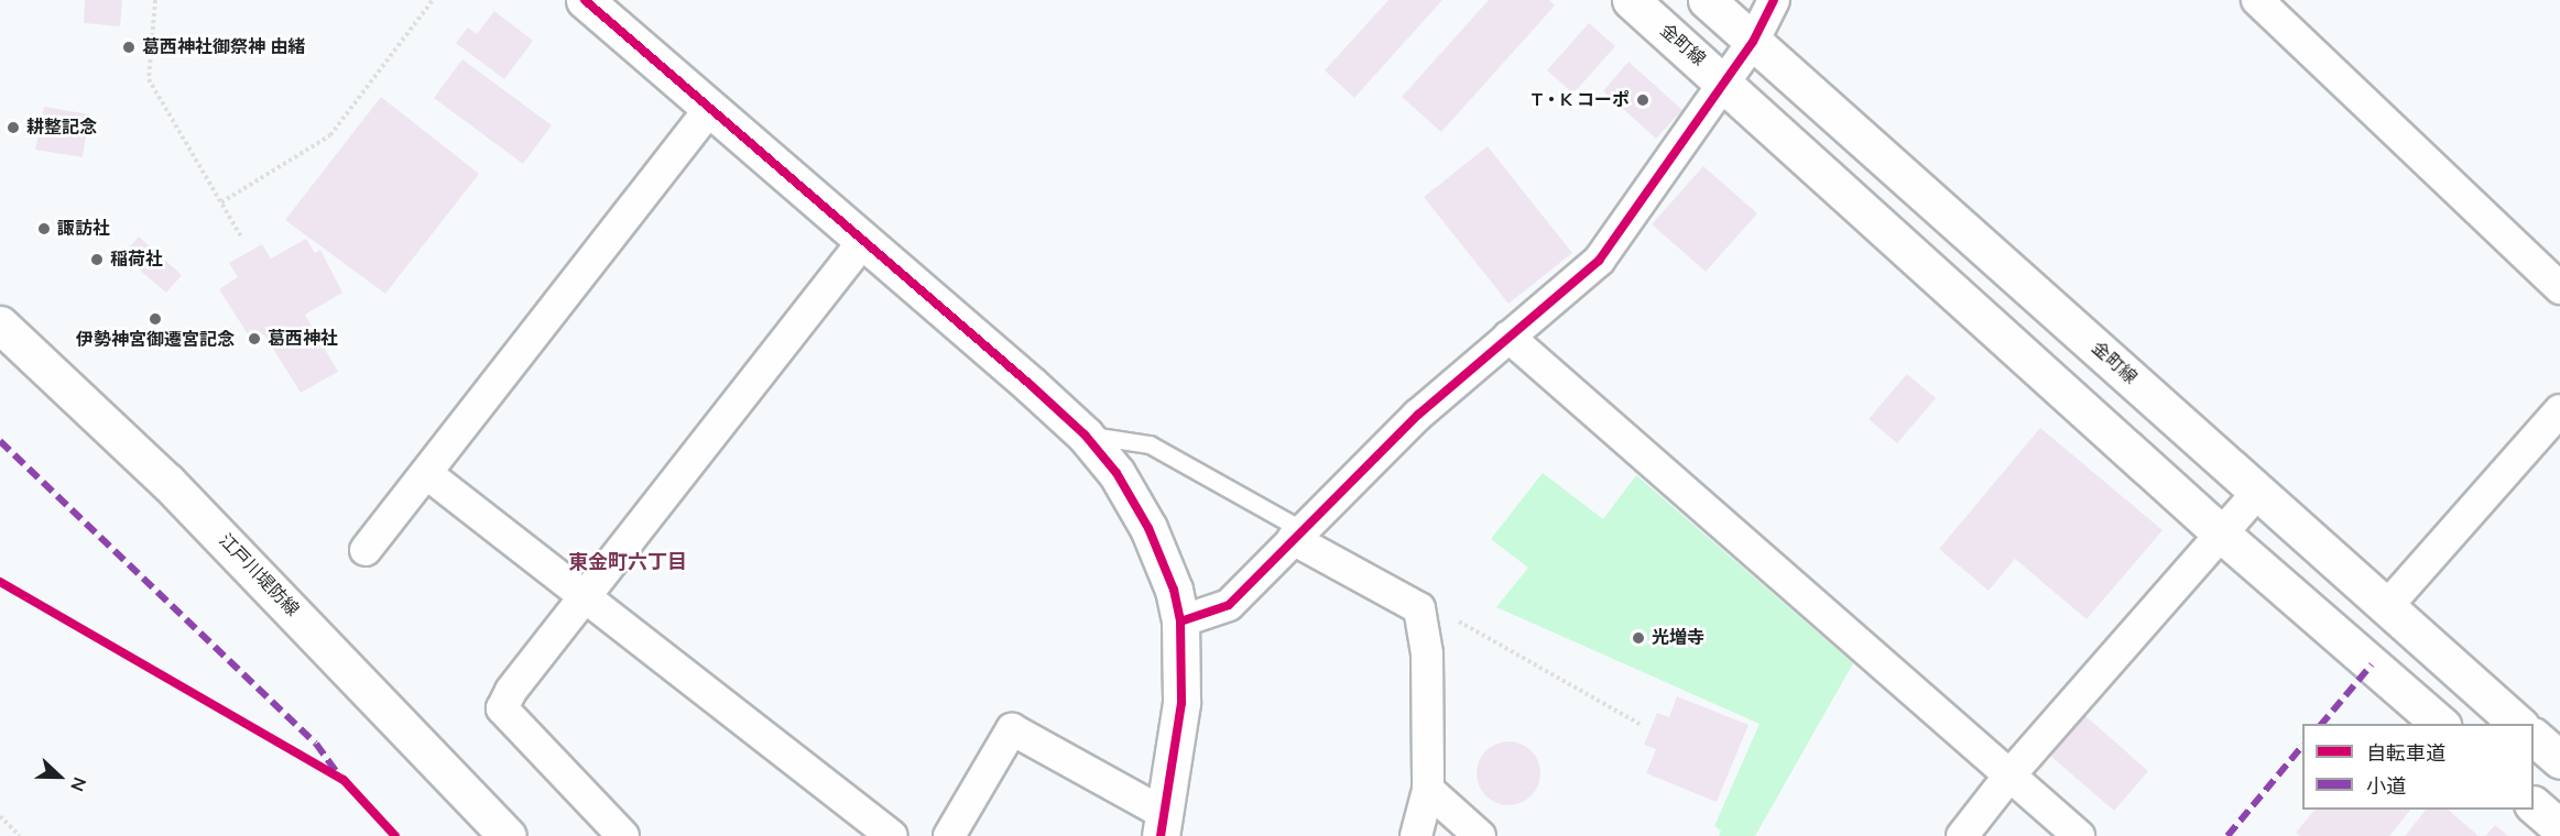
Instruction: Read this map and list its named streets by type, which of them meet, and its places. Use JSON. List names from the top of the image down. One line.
{"streets":{"main road":["金町線","江戸川堤防線"]},"districts":["東金町六丁目"],"places":["葛西神社御祭神 由緒","T・K コーポ","耕整記念","諏訪社","稲荷社","伊勢神宮御遷宮記念","葛西神社","光増寺"],"legend":["自転車道","小道"],"north":"right"}
